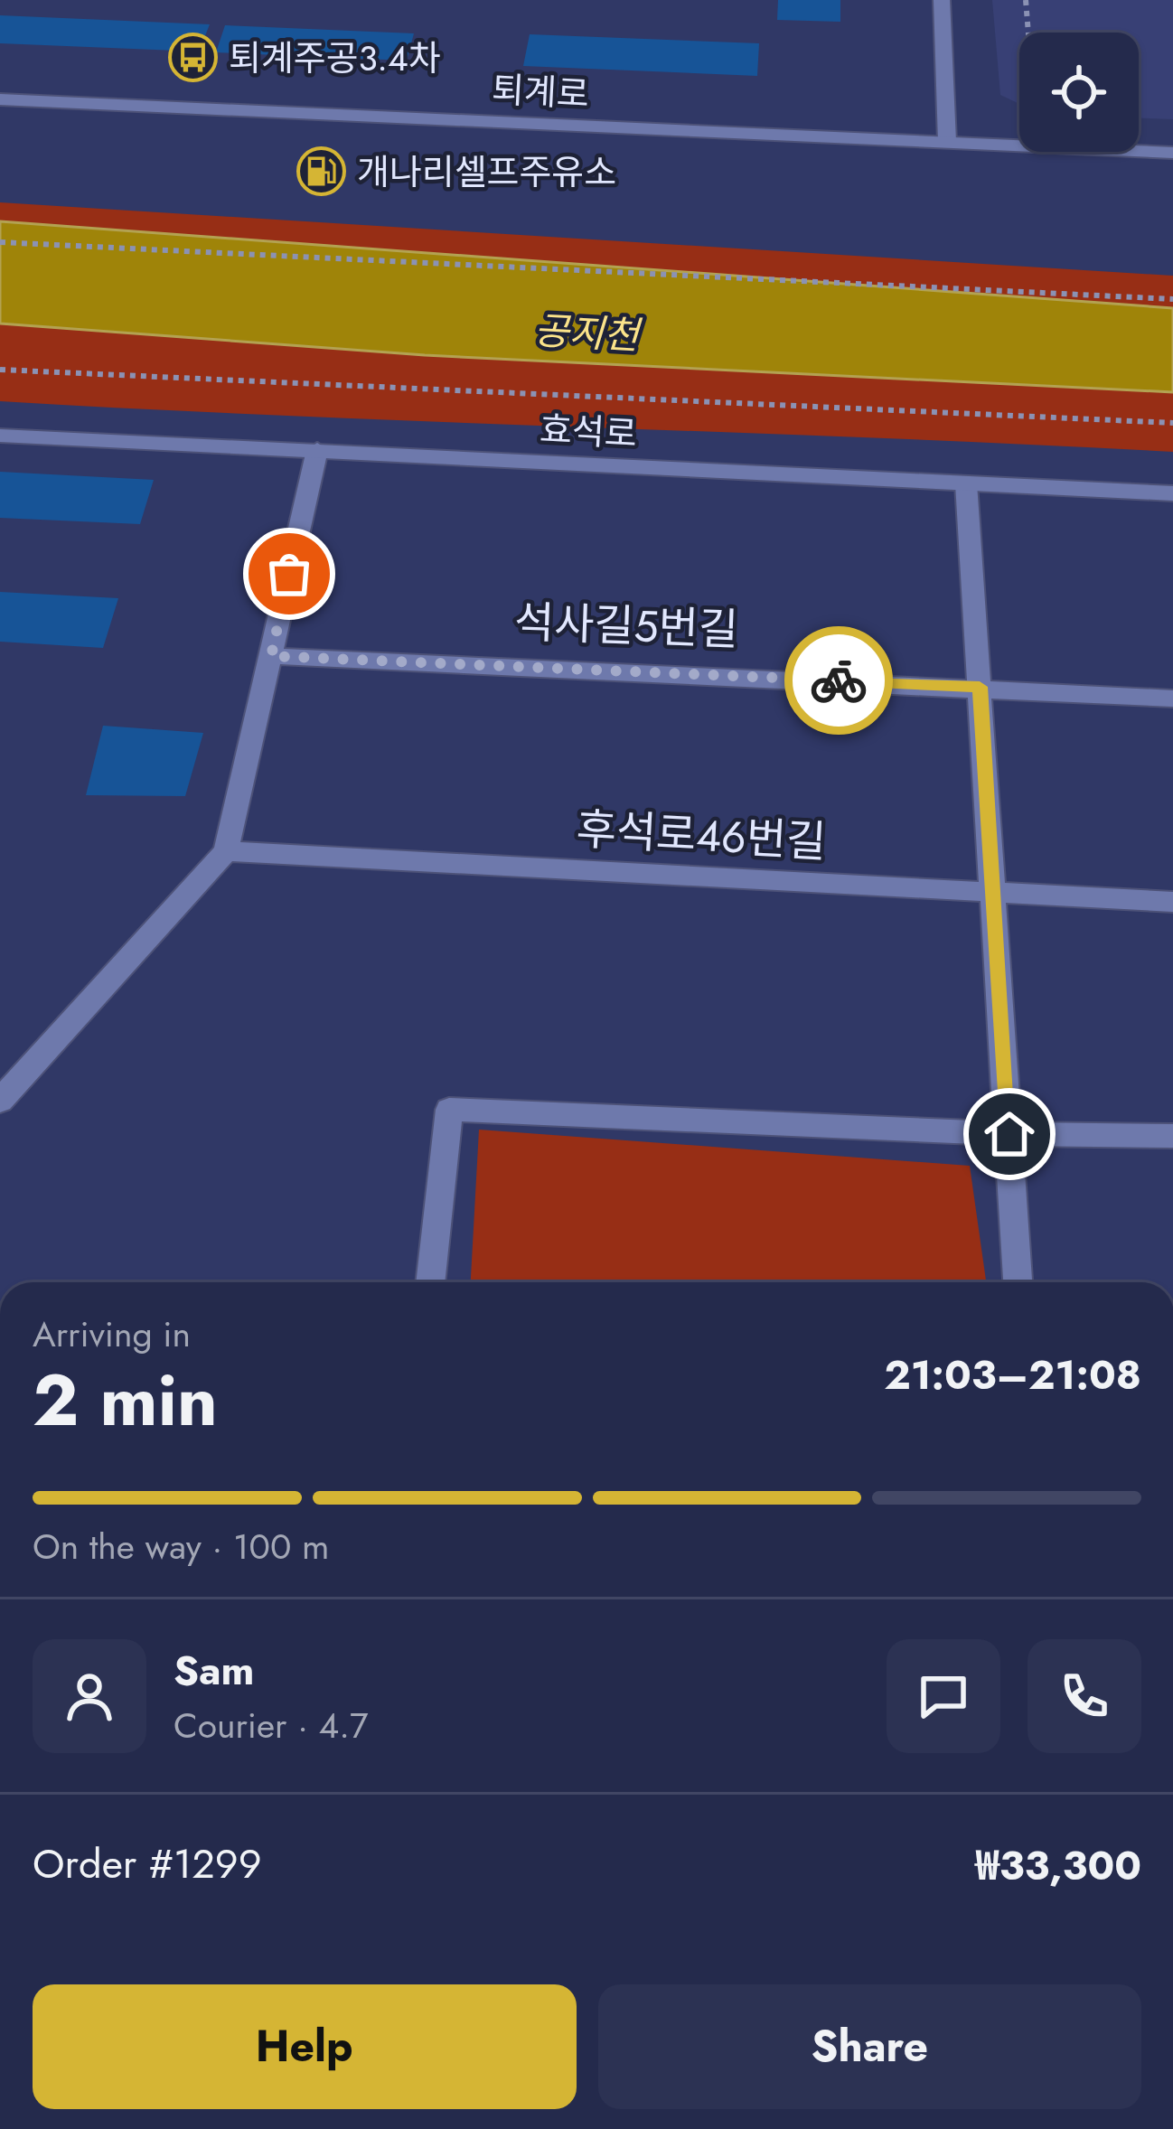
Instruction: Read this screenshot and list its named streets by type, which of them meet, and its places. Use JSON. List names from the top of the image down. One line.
{"streets":{"street":["퇴계로","효석로","석사길5번길","후석로46번길"]},"water":["공지천"],"places":{"bus stop":["퇴계주공3.4차"],"fuel station":["개나리셀프주유소"]},"page":{"heading":["2 min","Arriving in","21:03–21:08"],"panel":["Sam","Courier · 4.7","Order #1299","₩33,300"],"bar":"On the way · 100 m","buttons":["Help","Share"]}}
